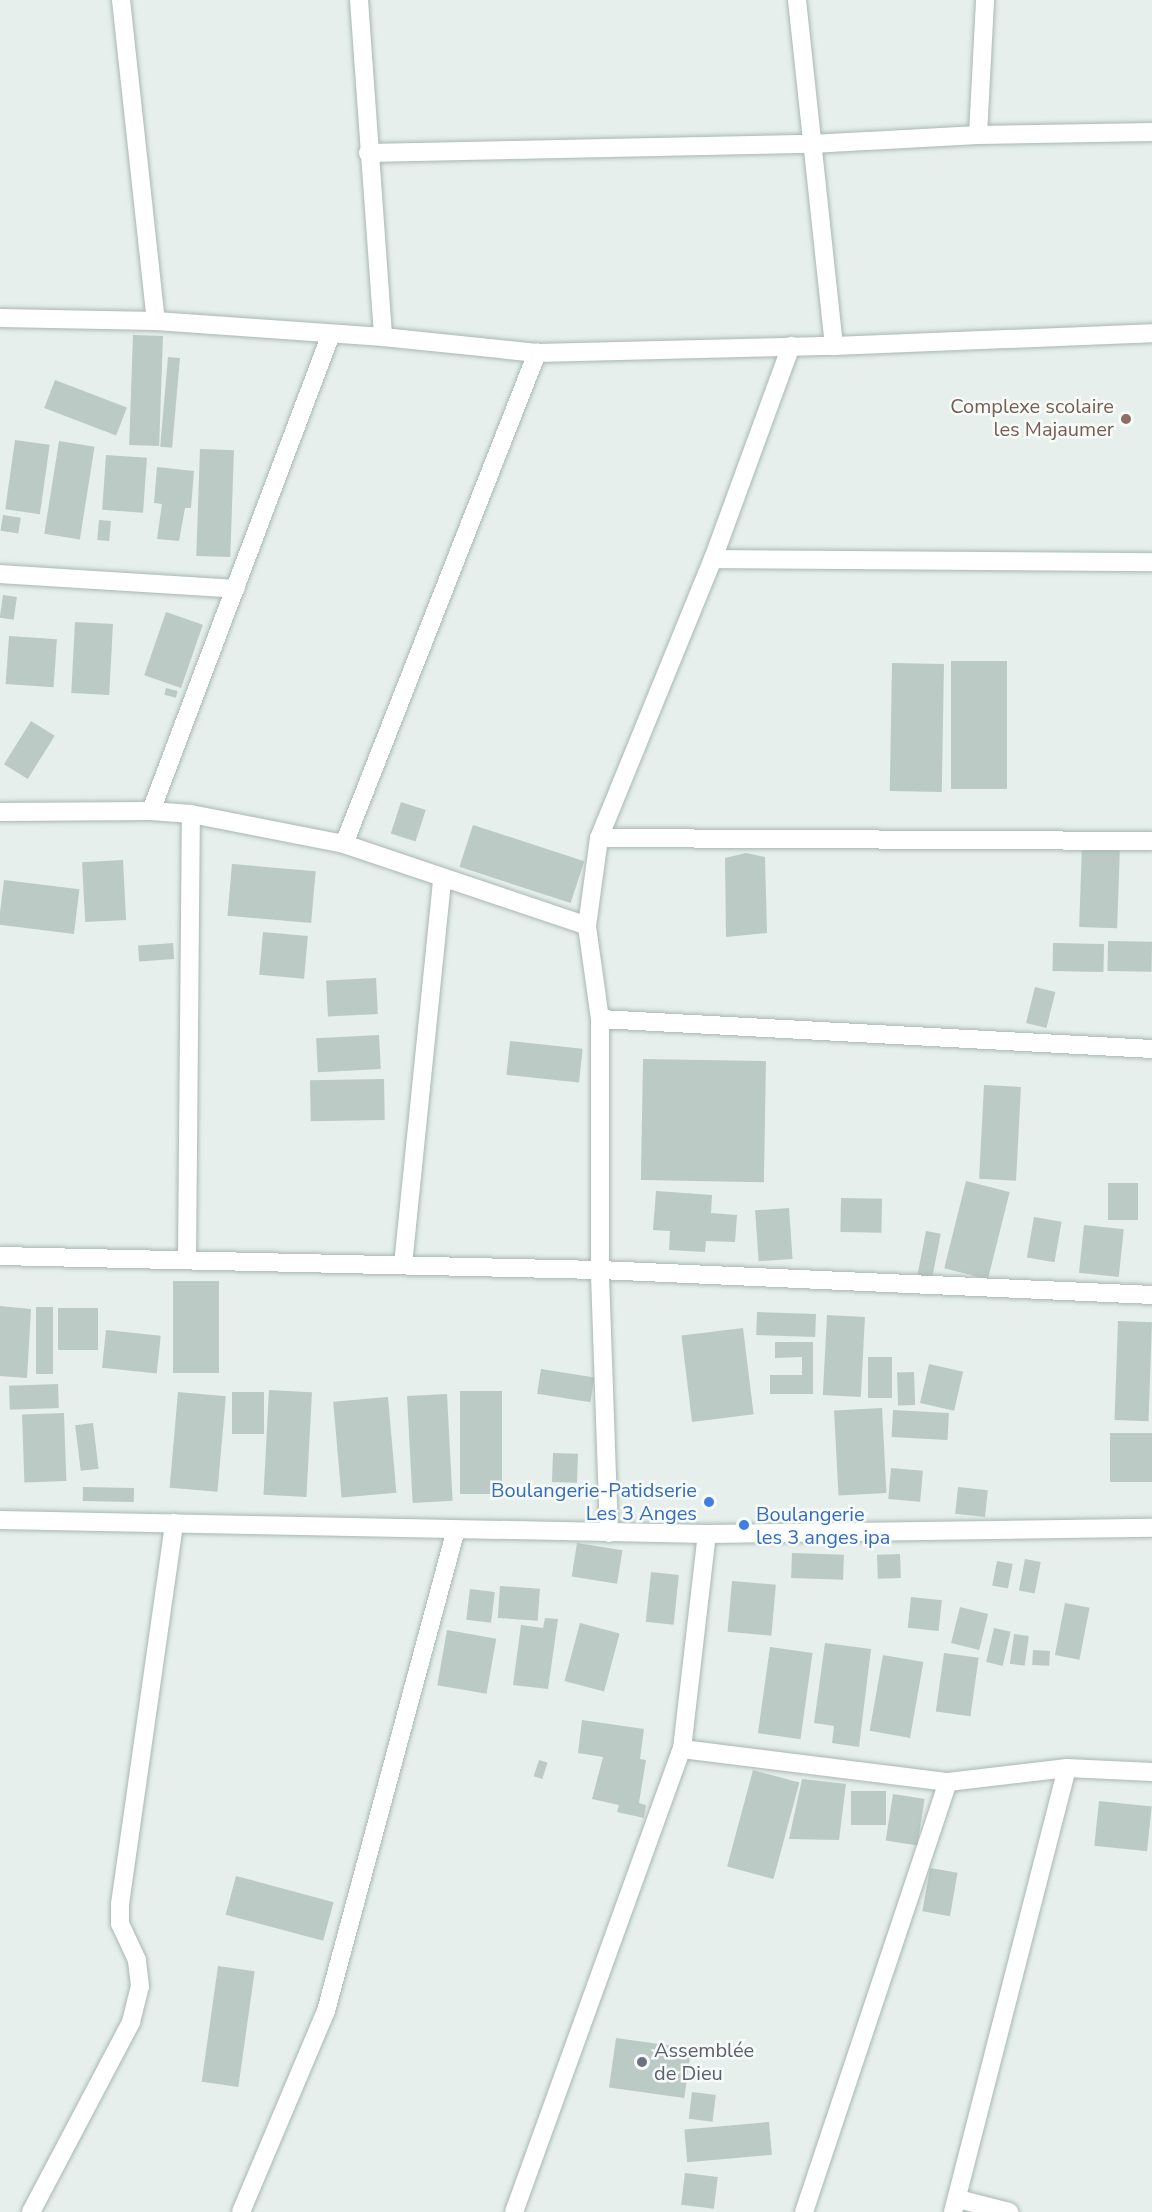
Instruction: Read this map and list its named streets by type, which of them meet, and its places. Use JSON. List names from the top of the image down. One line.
{"places":["Complexe scolaire les Majaumer","Boulangerie-Patidserie Les 3 Anges","Boulangerie les 3 anges ipa","Assemblée de Dieu"]}
